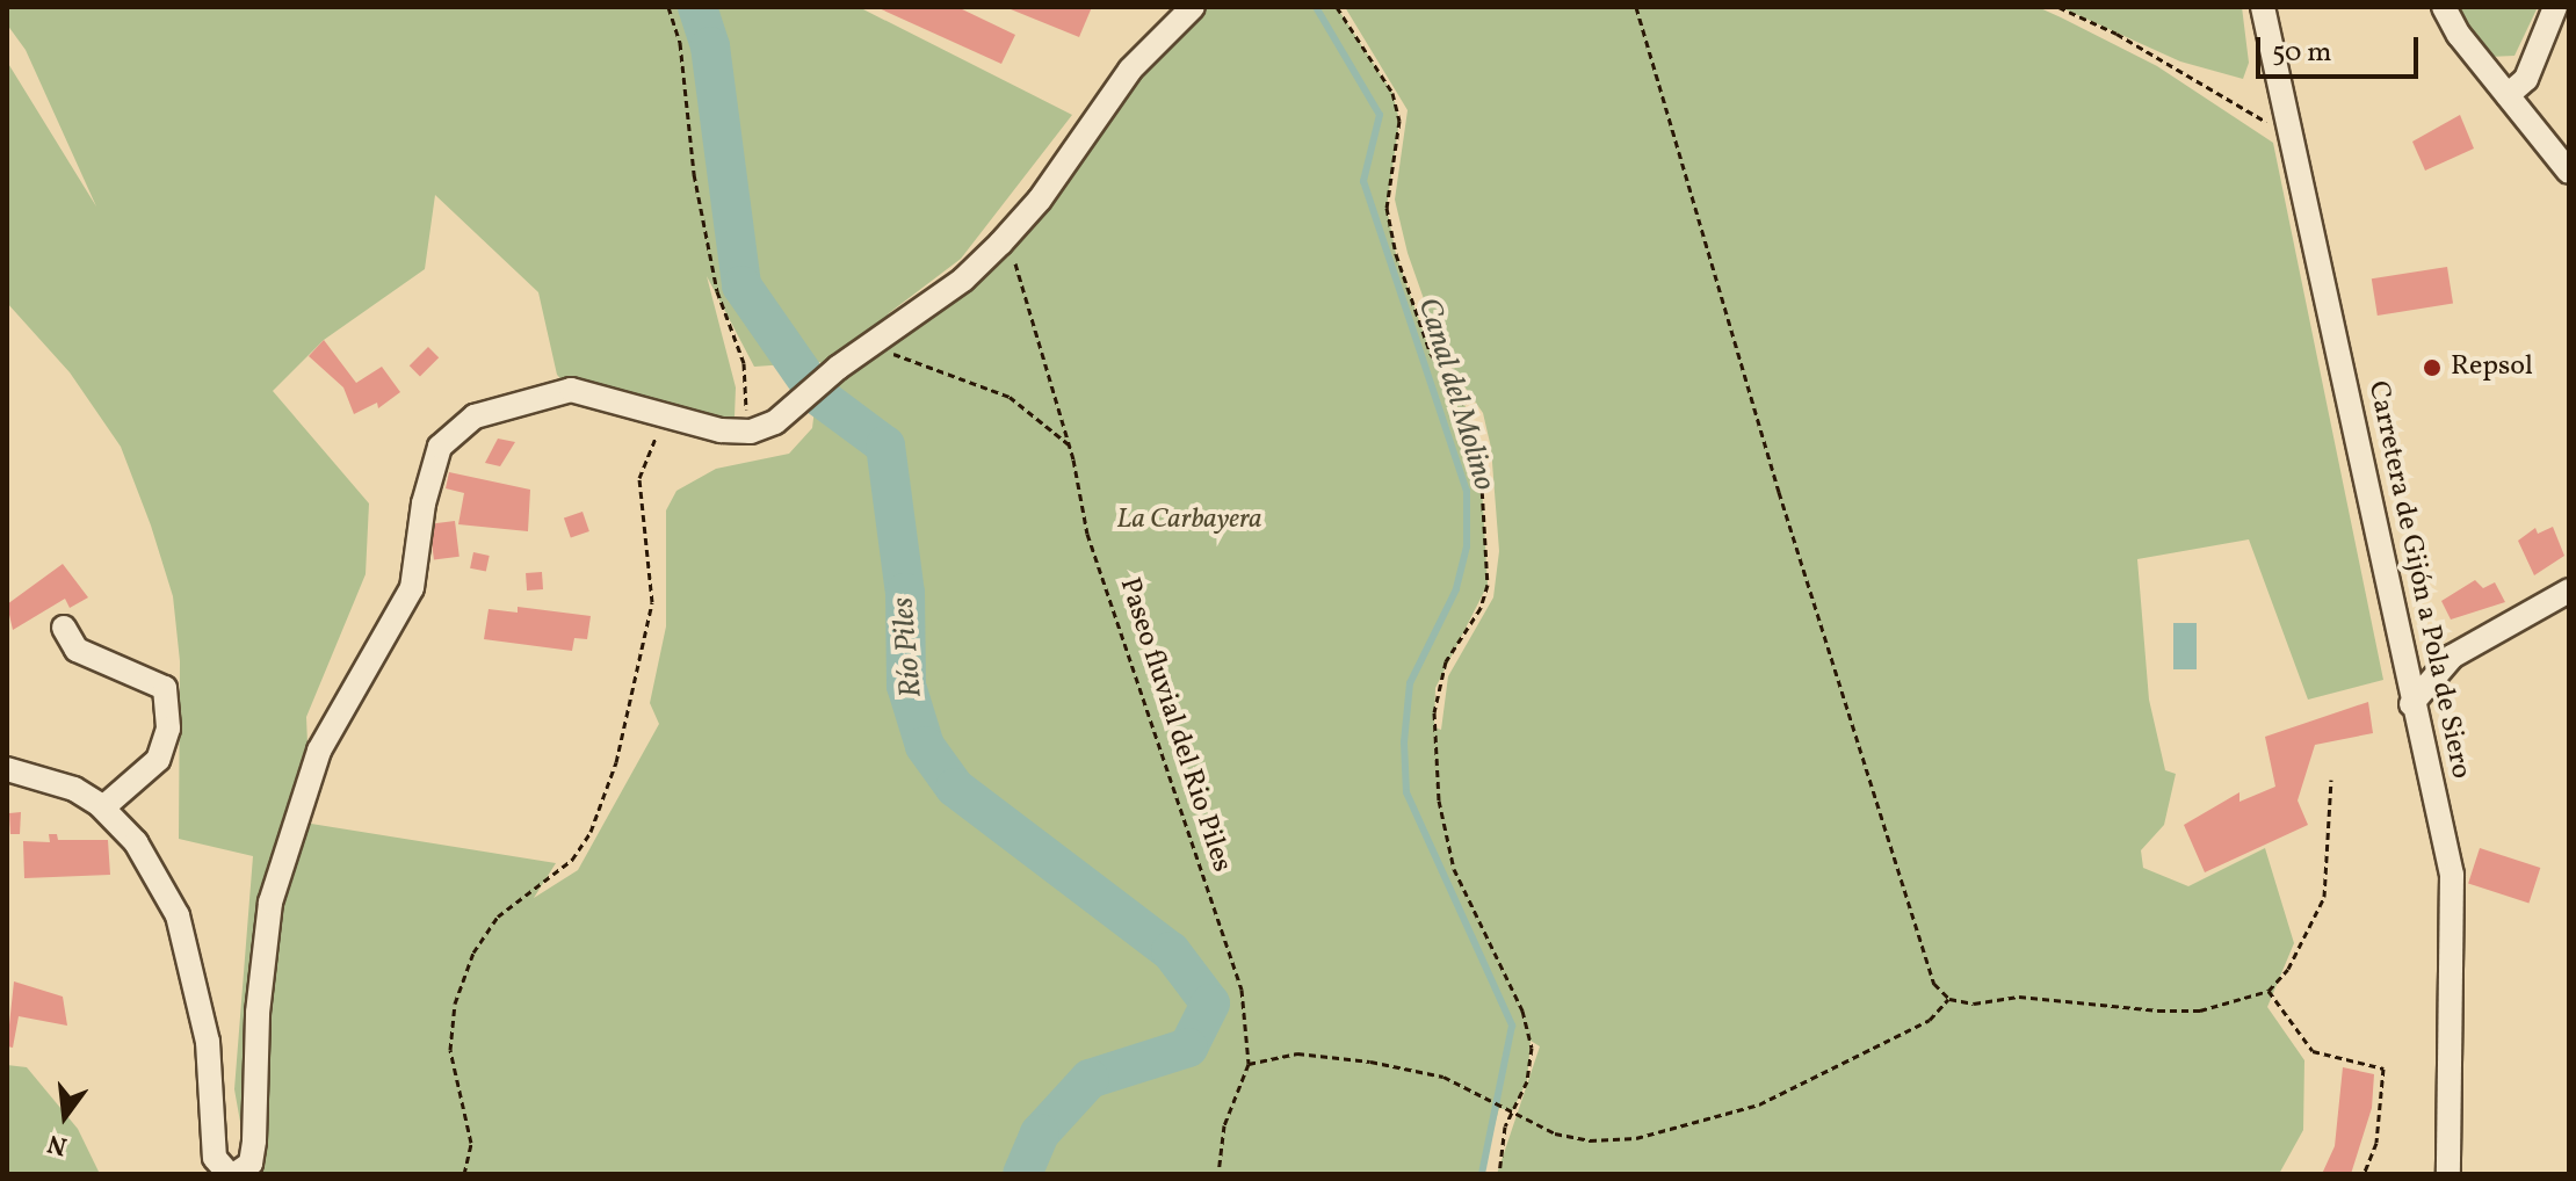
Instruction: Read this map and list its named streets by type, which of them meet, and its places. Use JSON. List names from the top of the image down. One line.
{"streets":{"street":["Carretera de Gijón a Pola de Siero"],"path":["Paseo fluvial del Rio Piles"]},"water":["Canal del Molino","Río Piles"],"parks":["La Carbayera"],"places":["Repsol"],"scale_bar":"50 m","north":"bottom"}
